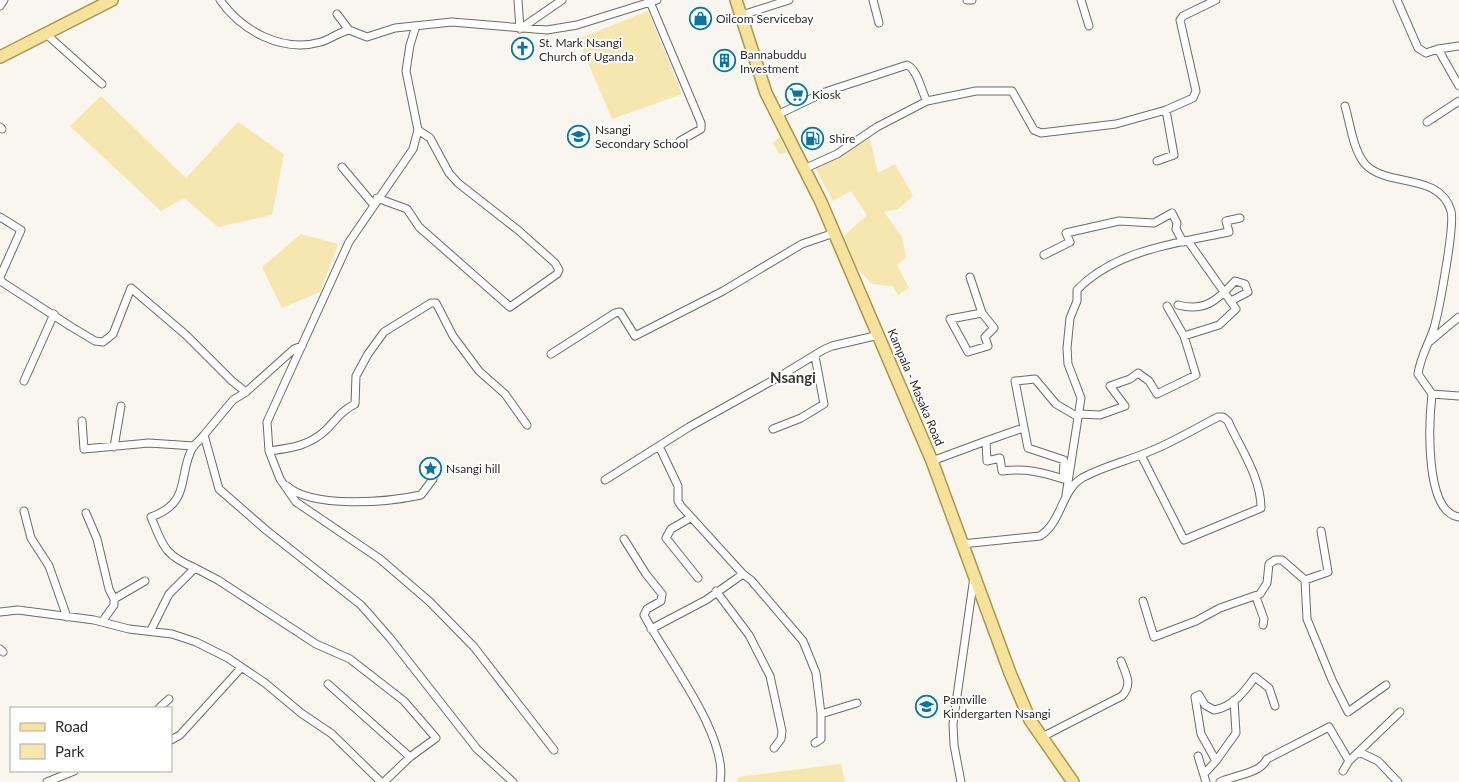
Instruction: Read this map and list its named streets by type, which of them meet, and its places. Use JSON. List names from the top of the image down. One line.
{"streets":{"main road":["Kampala - Masaka Road"]},"districts":["Nsangi"],"places":{"shop":["Oilcom Servicebay"],"church":["St. Mark Nsangi Church of Uganda"],"building":["Bannabuddu Investment"],"supermarket":["Kiosk"],"school or university":["Nsangi Secondary School","Pamville Kindergarten Nsangi"],"fuel station":["Shire"],"place":["Nsangi hill"]},"legend":["Road","Park"]}
